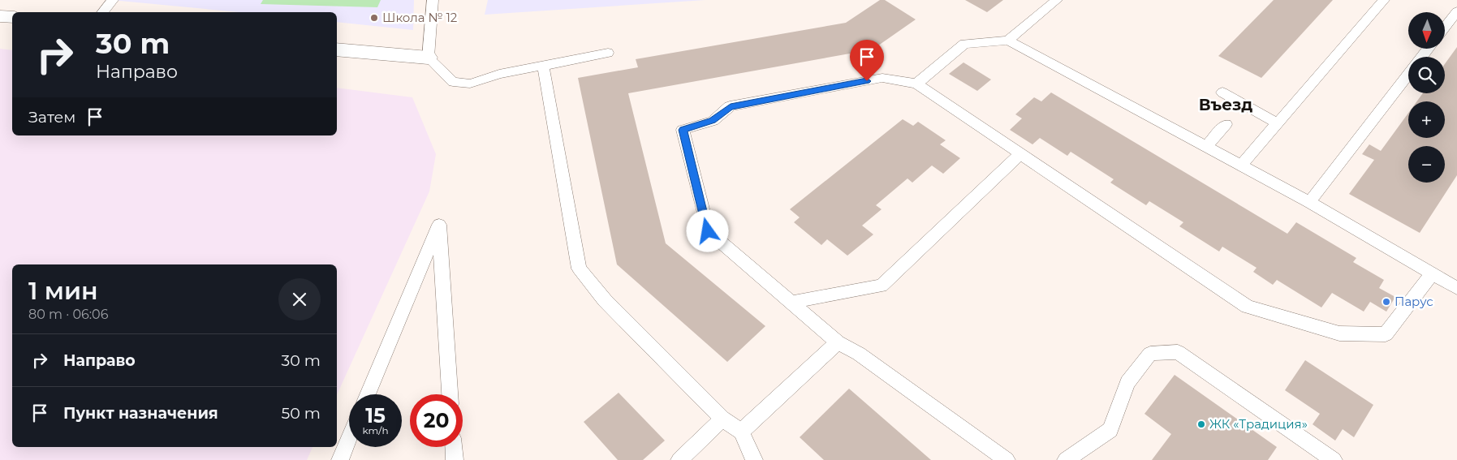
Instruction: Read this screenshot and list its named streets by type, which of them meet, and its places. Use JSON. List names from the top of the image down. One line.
{"districts":["Въезд"],"places":["Школа № 12","Парус","ЖК «Традиция»"],"north":"bottom","page":{"map_buttons":["+","−"],"turn":["30 m","Направо"],"then":"Затем","heading":["1 мин","80 m · 06:06"],"list":[{"name":"Направо","value":"30 m"},{"name":"Пункт назначения","value":"50 m"}],"speed":"15 km/h","limit":"20"}}
